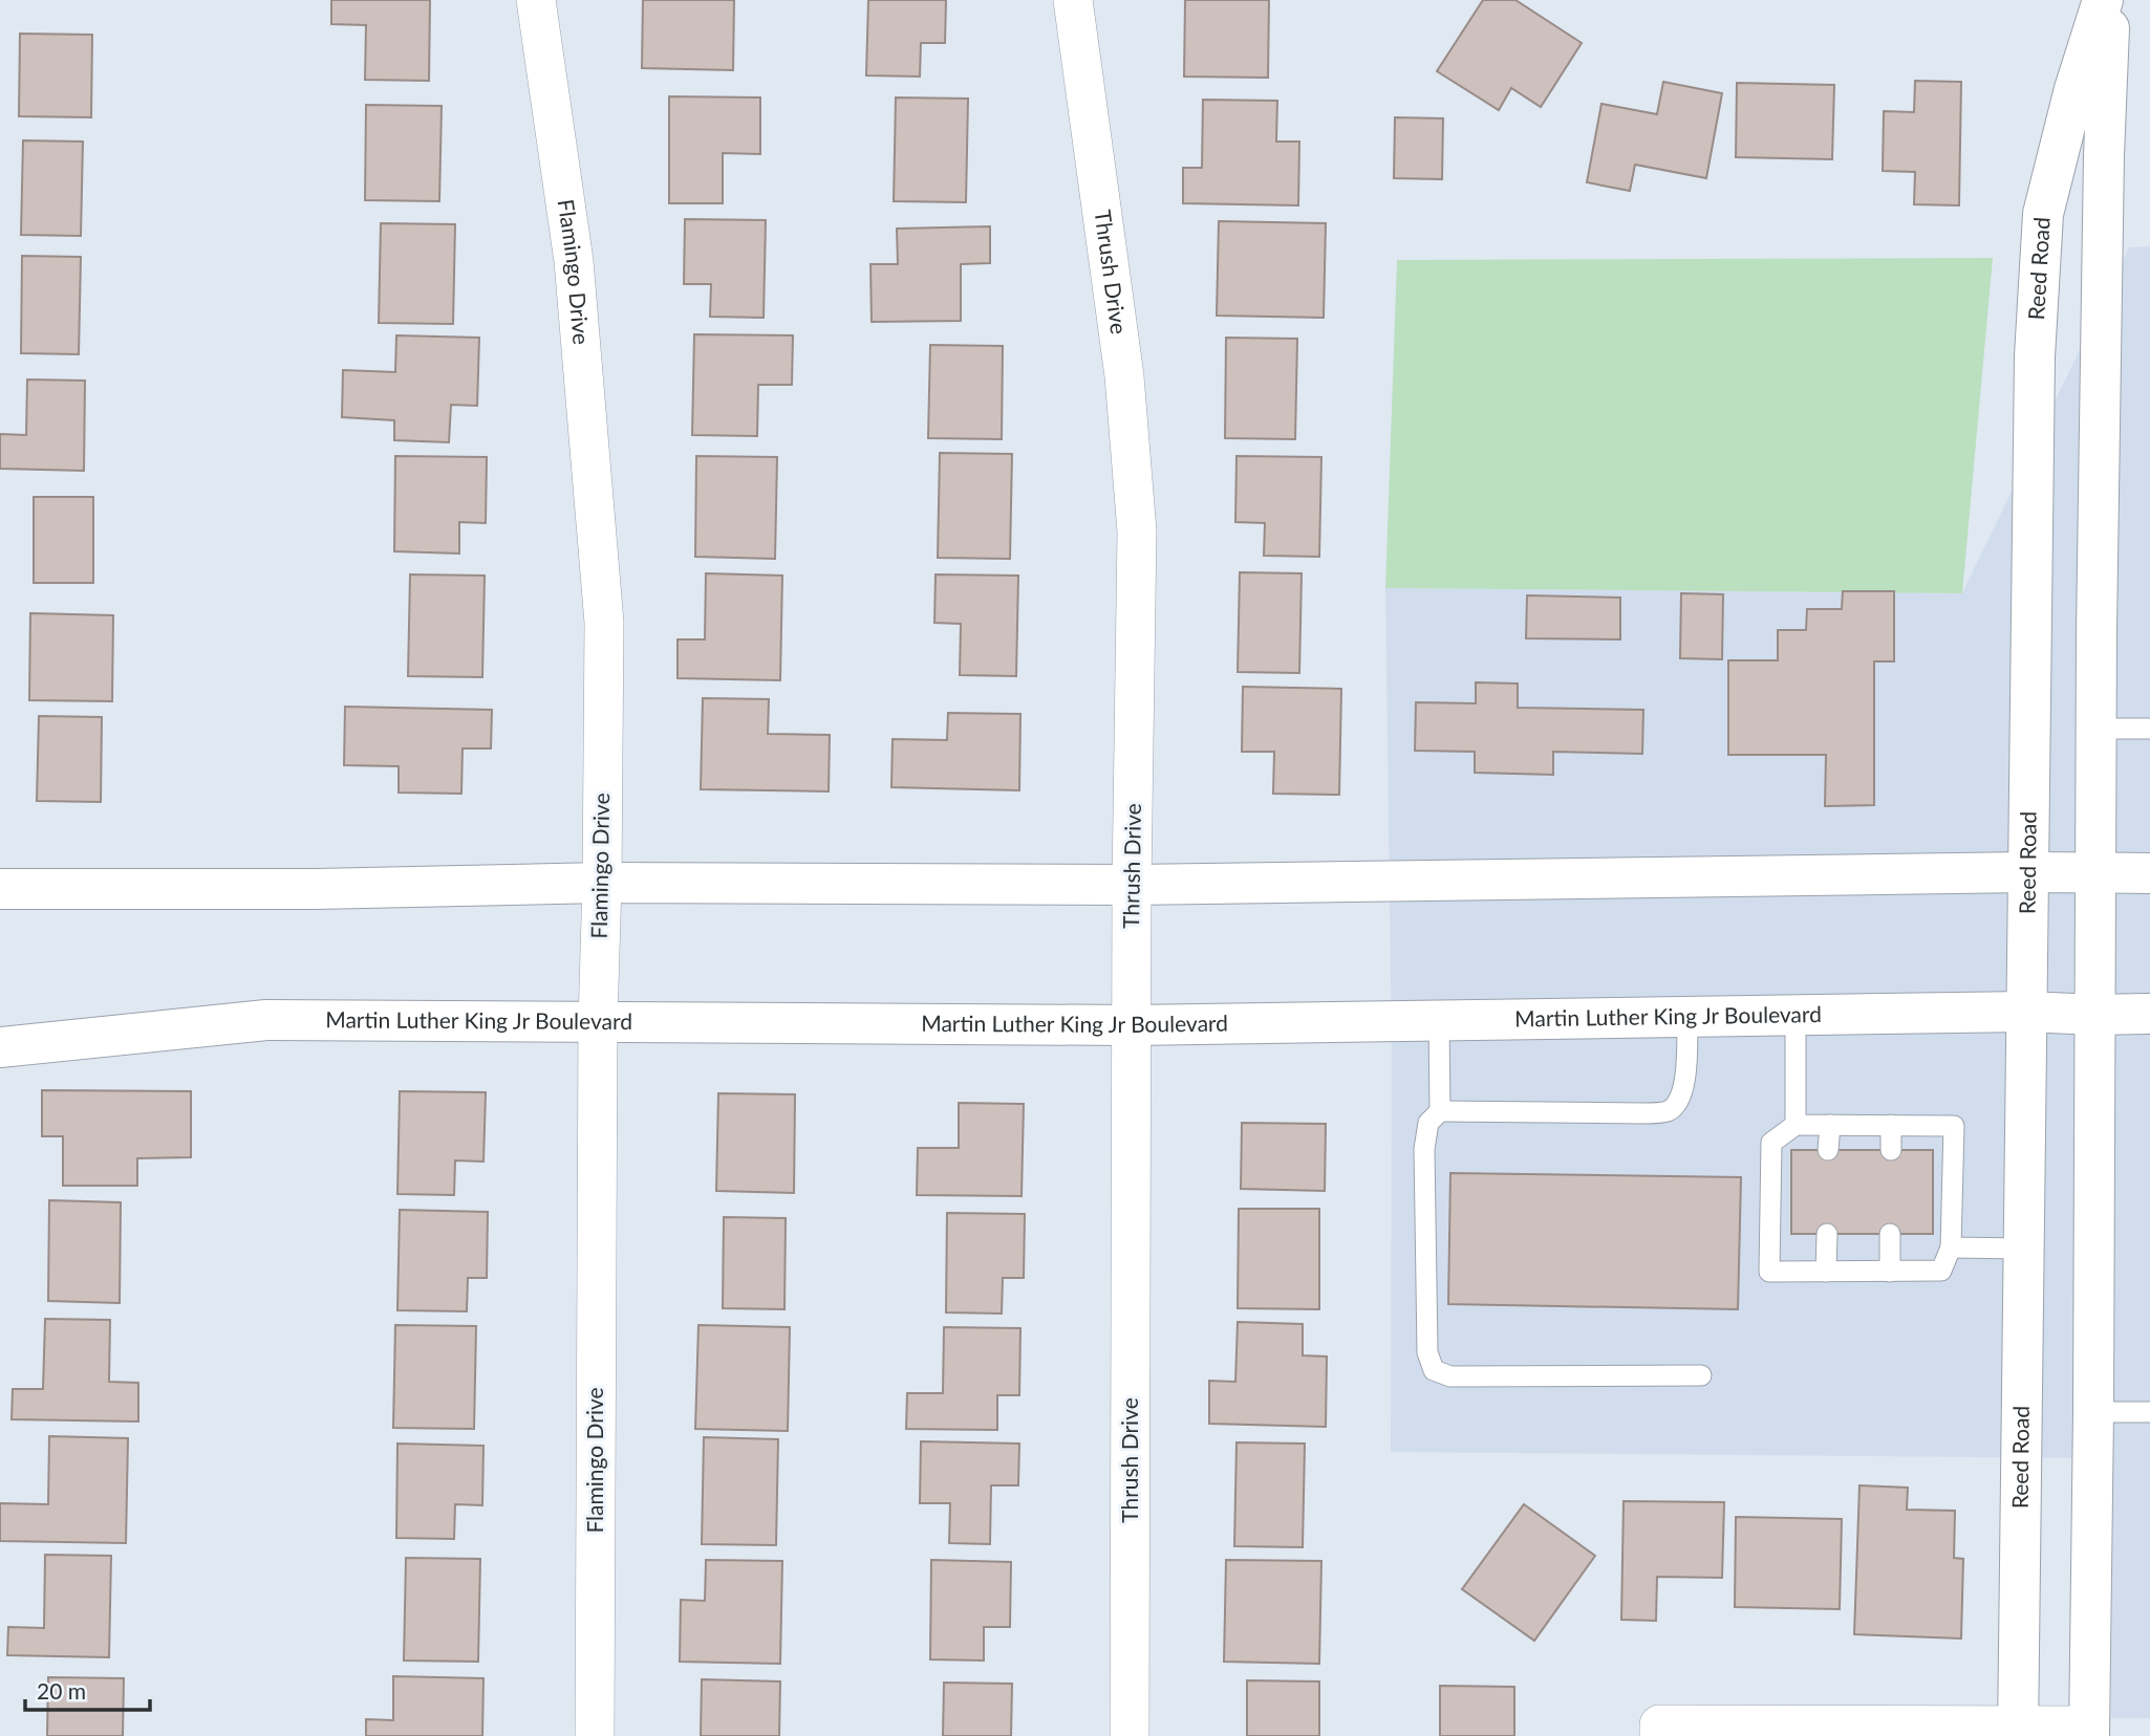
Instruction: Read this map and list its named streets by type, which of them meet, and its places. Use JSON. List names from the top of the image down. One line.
{"streets":{"main road":["Reed Road","Martin Luther King Jr Boulevard"],"street":["Flamingo Drive","Thrush Drive"]},"crossings":[["Reed Road","Martin Luther King Jr Boulevard"],["Flamingo Drive","Martin Luther King Jr Boulevard"],["Thrush Drive","Martin Luther King Jr Boulevard"]],"scale_bar":"20 m"}
